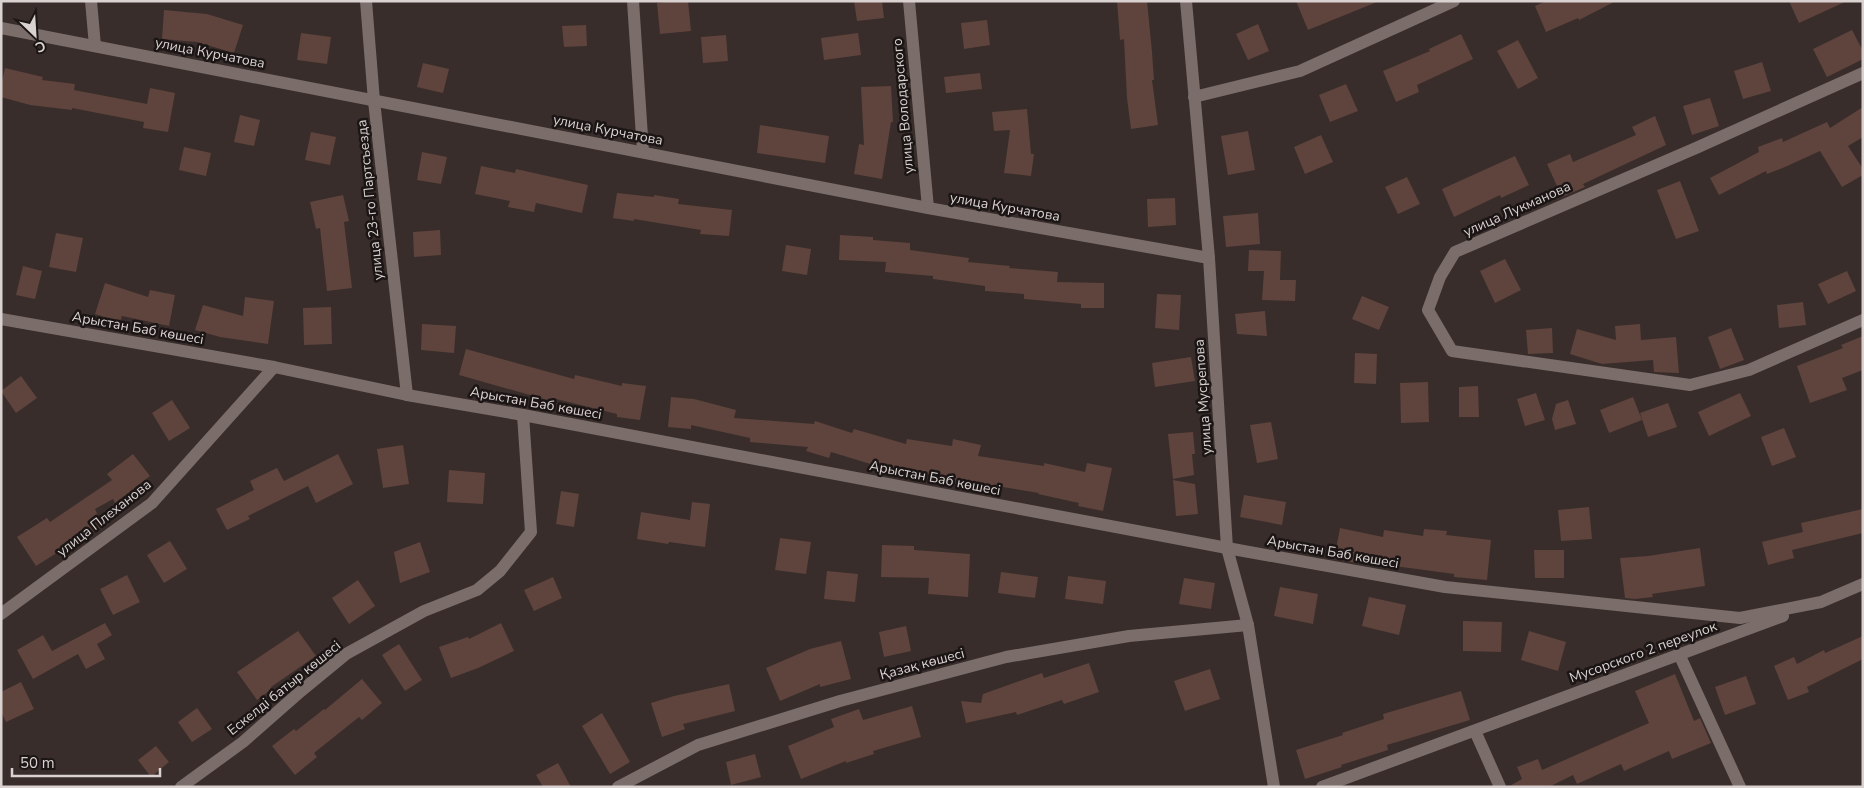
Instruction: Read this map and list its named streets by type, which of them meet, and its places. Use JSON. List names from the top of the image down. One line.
{"streets":{"street":["улица Курчатова","улица Володарского","улица 23-го Партсъезда","улица Лукманова","Арыстан Баб көшесі","улица Мусрепова","улица Плеханова","Мусорского 2 переулок","Қазақ көшесі","Ескелді батыр көшесі"]},"crossings":[["улица Курчатова","улица Володарского"],["улица Курчатова","улица 23-го Партсъезда"],["улица Курчатова","улица Мусрепова"],["улица 23-го Партсъезда","Арыстан Баб көшесі"],["Арыстан Баб көшесі","улица Мусрепова"],["Арыстан Баб көшесі","улица Плеханова"],["Арыстан Баб көшесі","Мусорского 2 переулок"],["Арыстан Баб көшесі","Ескелді батыр көшесі"],["улица Мусрепова","Қазақ көшесі"]],"scale_bar":"50 m","north":"bottom right"}
